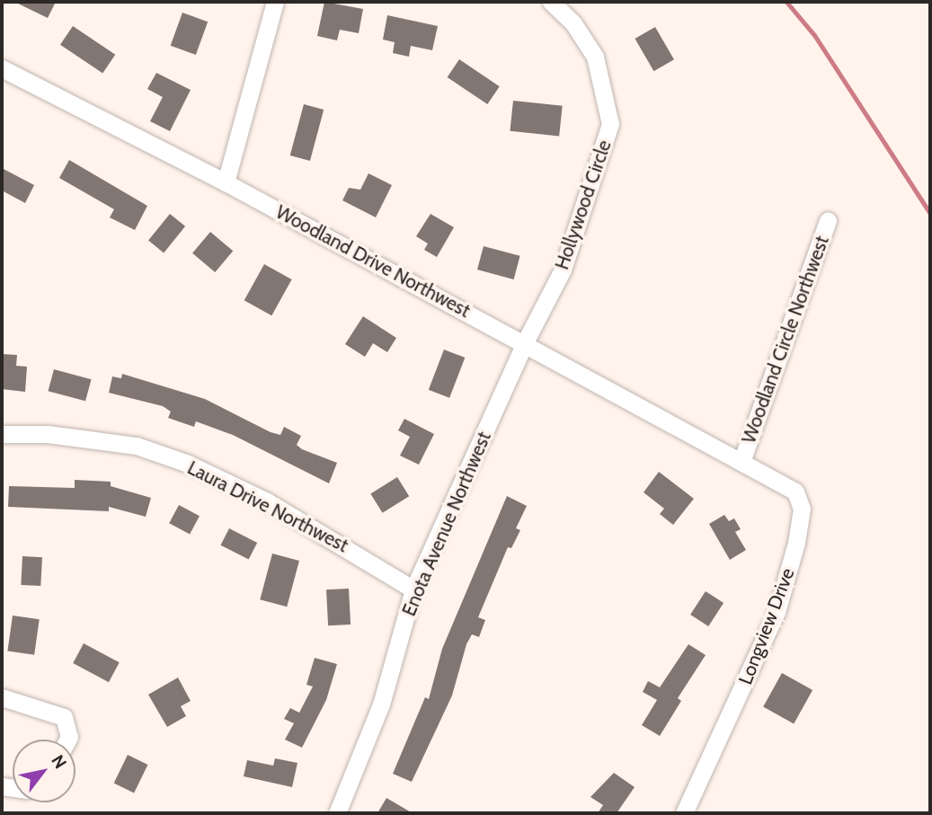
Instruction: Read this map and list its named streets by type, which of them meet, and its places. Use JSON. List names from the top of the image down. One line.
{"streets":{"street":["Hollywood Circle","Woodland Drive Northwest","Woodland Circle Northwest","Laura Drive Northwest","Enota Avenue Northwest","Longview Drive"]},"crossings":[["Hollywood Circle","Woodland Drive Northwest"],["Hollywood Circle","Enota Avenue Northwest"],["Woodland Drive Northwest","Woodland Circle Northwest"],["Woodland Drive Northwest","Enota Avenue Northwest"],["Woodland Drive Northwest","Longview Drive"],["Woodland Circle Northwest","Longview Drive"],["Laura Drive Northwest","Enota Avenue Northwest"]],"north":"top right"}
